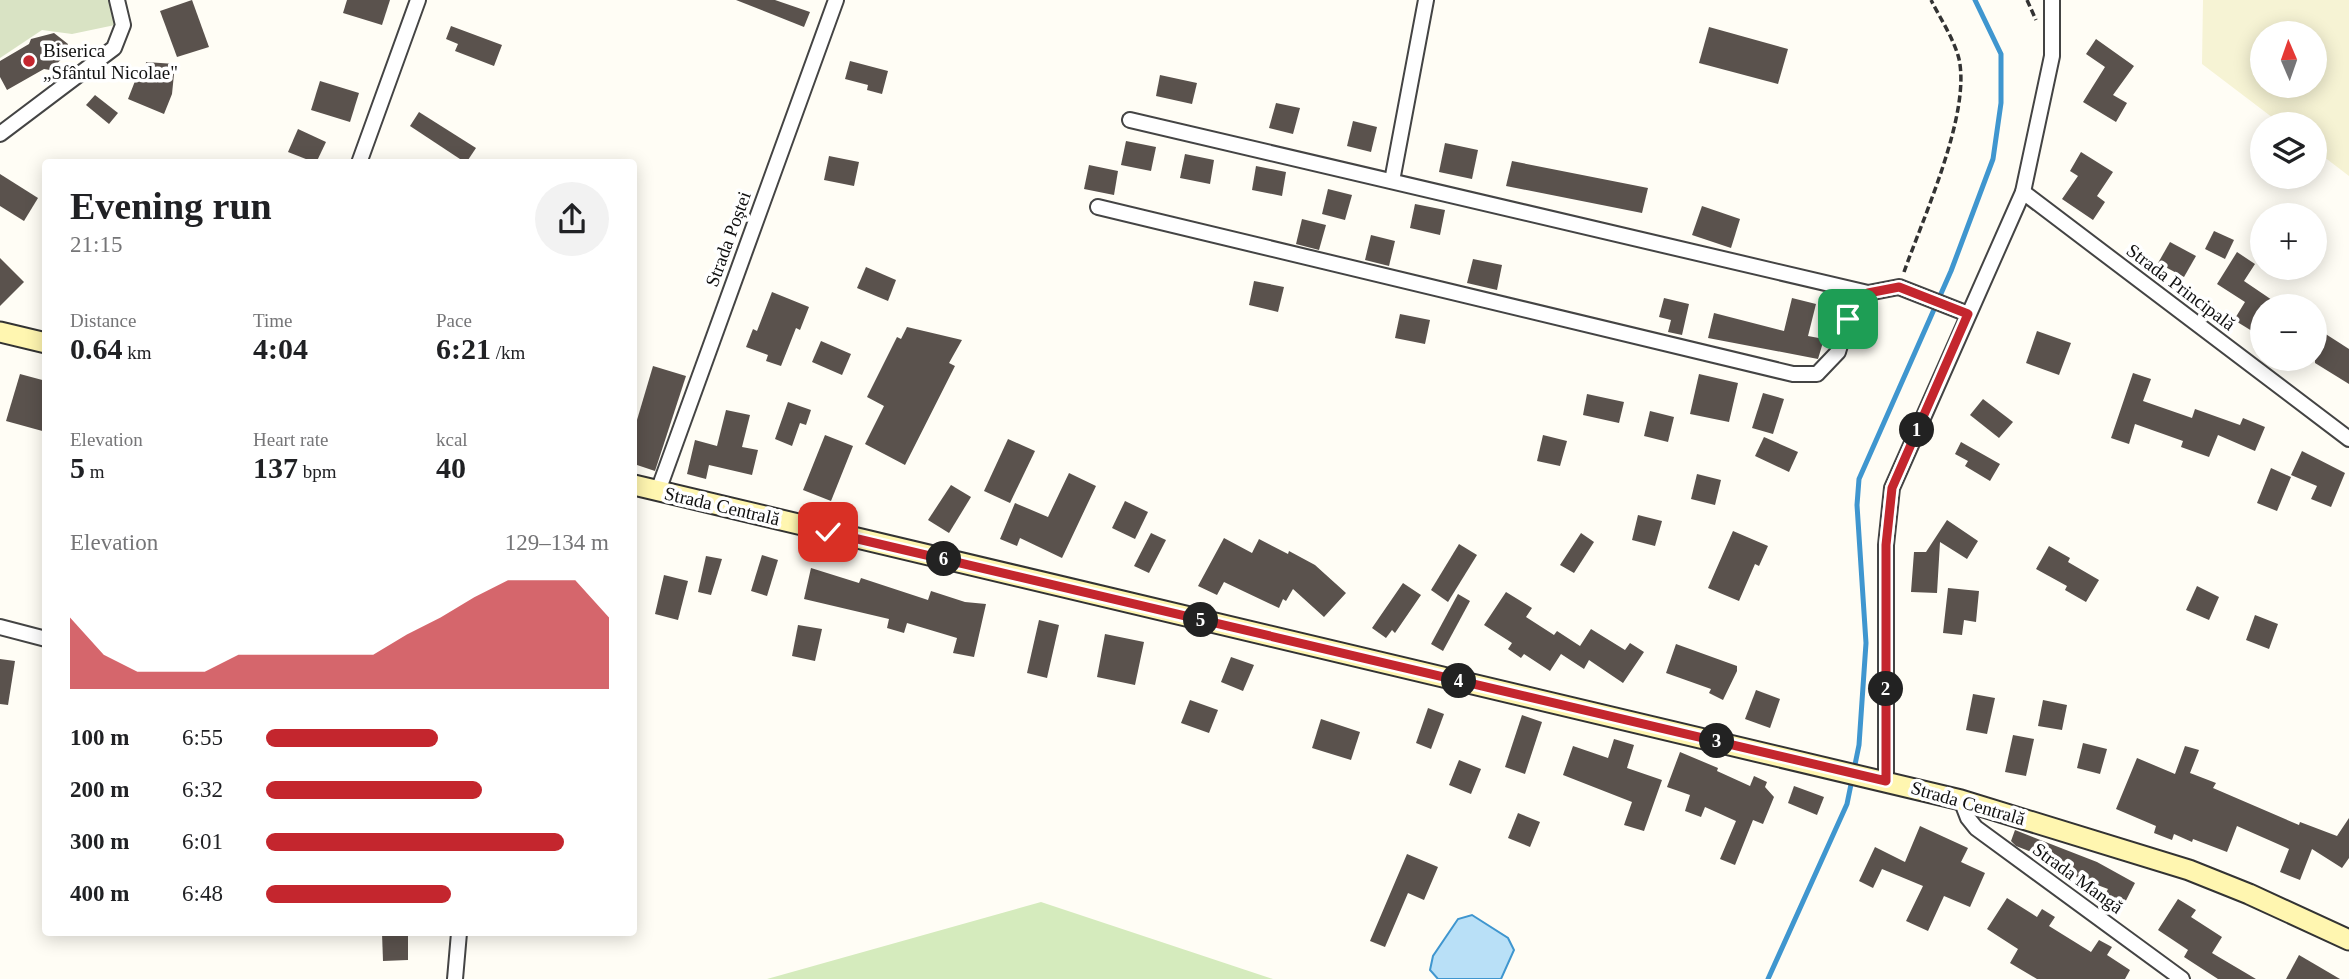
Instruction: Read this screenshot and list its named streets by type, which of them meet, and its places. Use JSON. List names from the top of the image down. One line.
{"streets":{"main road":["Strada Centrală"],"street":["Strada Poștei","Strada Principală","Strada Mangă"]},"crossings":[["Strada Poștei","Strada Centrală"],["Strada Centrală","Strada Mangă"]],"places":["Biserica „Sfântul Nicolae\""],"north":"top","page":{"map_buttons":["+","−"],"heading":["Evening run","21:15"],"stats":[["Distance","0.64 km"],["Time","4:04"],["Pace","6:21 /km"],["Elevation","5 m"],["Heart rate","137 bpm"],["kcal","40"]],"pins":["1","6","5","4","2","3"],"chart":["Elevation","129–134 m"],"list":[{"name":"100 m","note":"6:55"},{"name":"200 m","note":"6:32"},{"name":"300 m","note":"6:01"},{"name":"400 m","note":"6:48"}]}}
